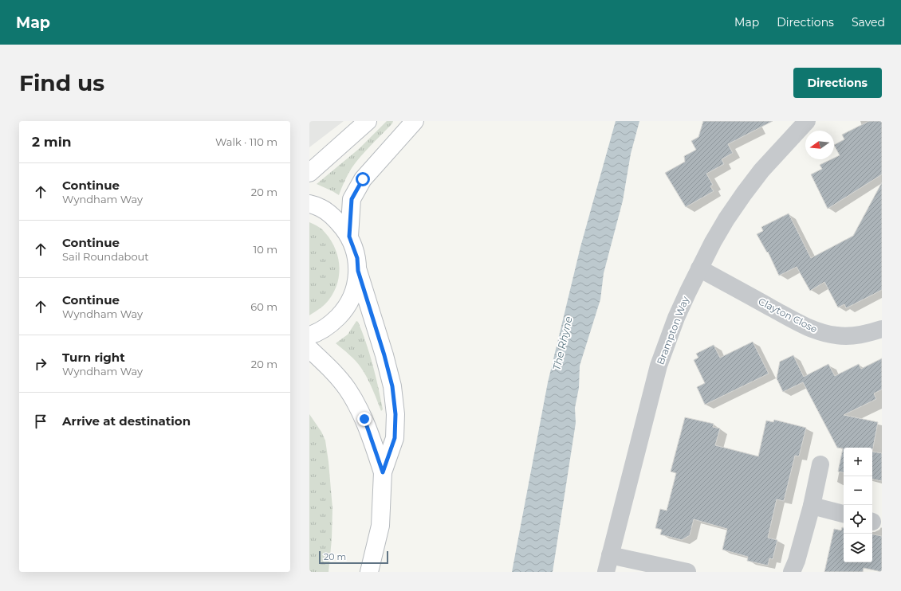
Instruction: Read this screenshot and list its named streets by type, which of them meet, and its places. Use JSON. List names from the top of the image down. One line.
{"streets":{"street":["Clayton Close","Brampton Way"]},"crossings":[["Clayton Close","Brampton Way"]],"water":["The Rhyne"],"scale_bar":"20 m","north":"left","page":{"header":"Map","nav":["Map","Directions","Saved"],"buttons":"Directions","title":"Find us","heading":["2 min","Walk · 110 m"],"list":[["Continue","Wyndham Way","20 m"],["Continue","Sail Roundabout","10 m"],["Continue","Wyndham Way","60 m"],["Turn right","Wyndham Way","20 m"],"Arrive at destination"],"map_buttons":["+","−"],"scale":"20 m"}}
